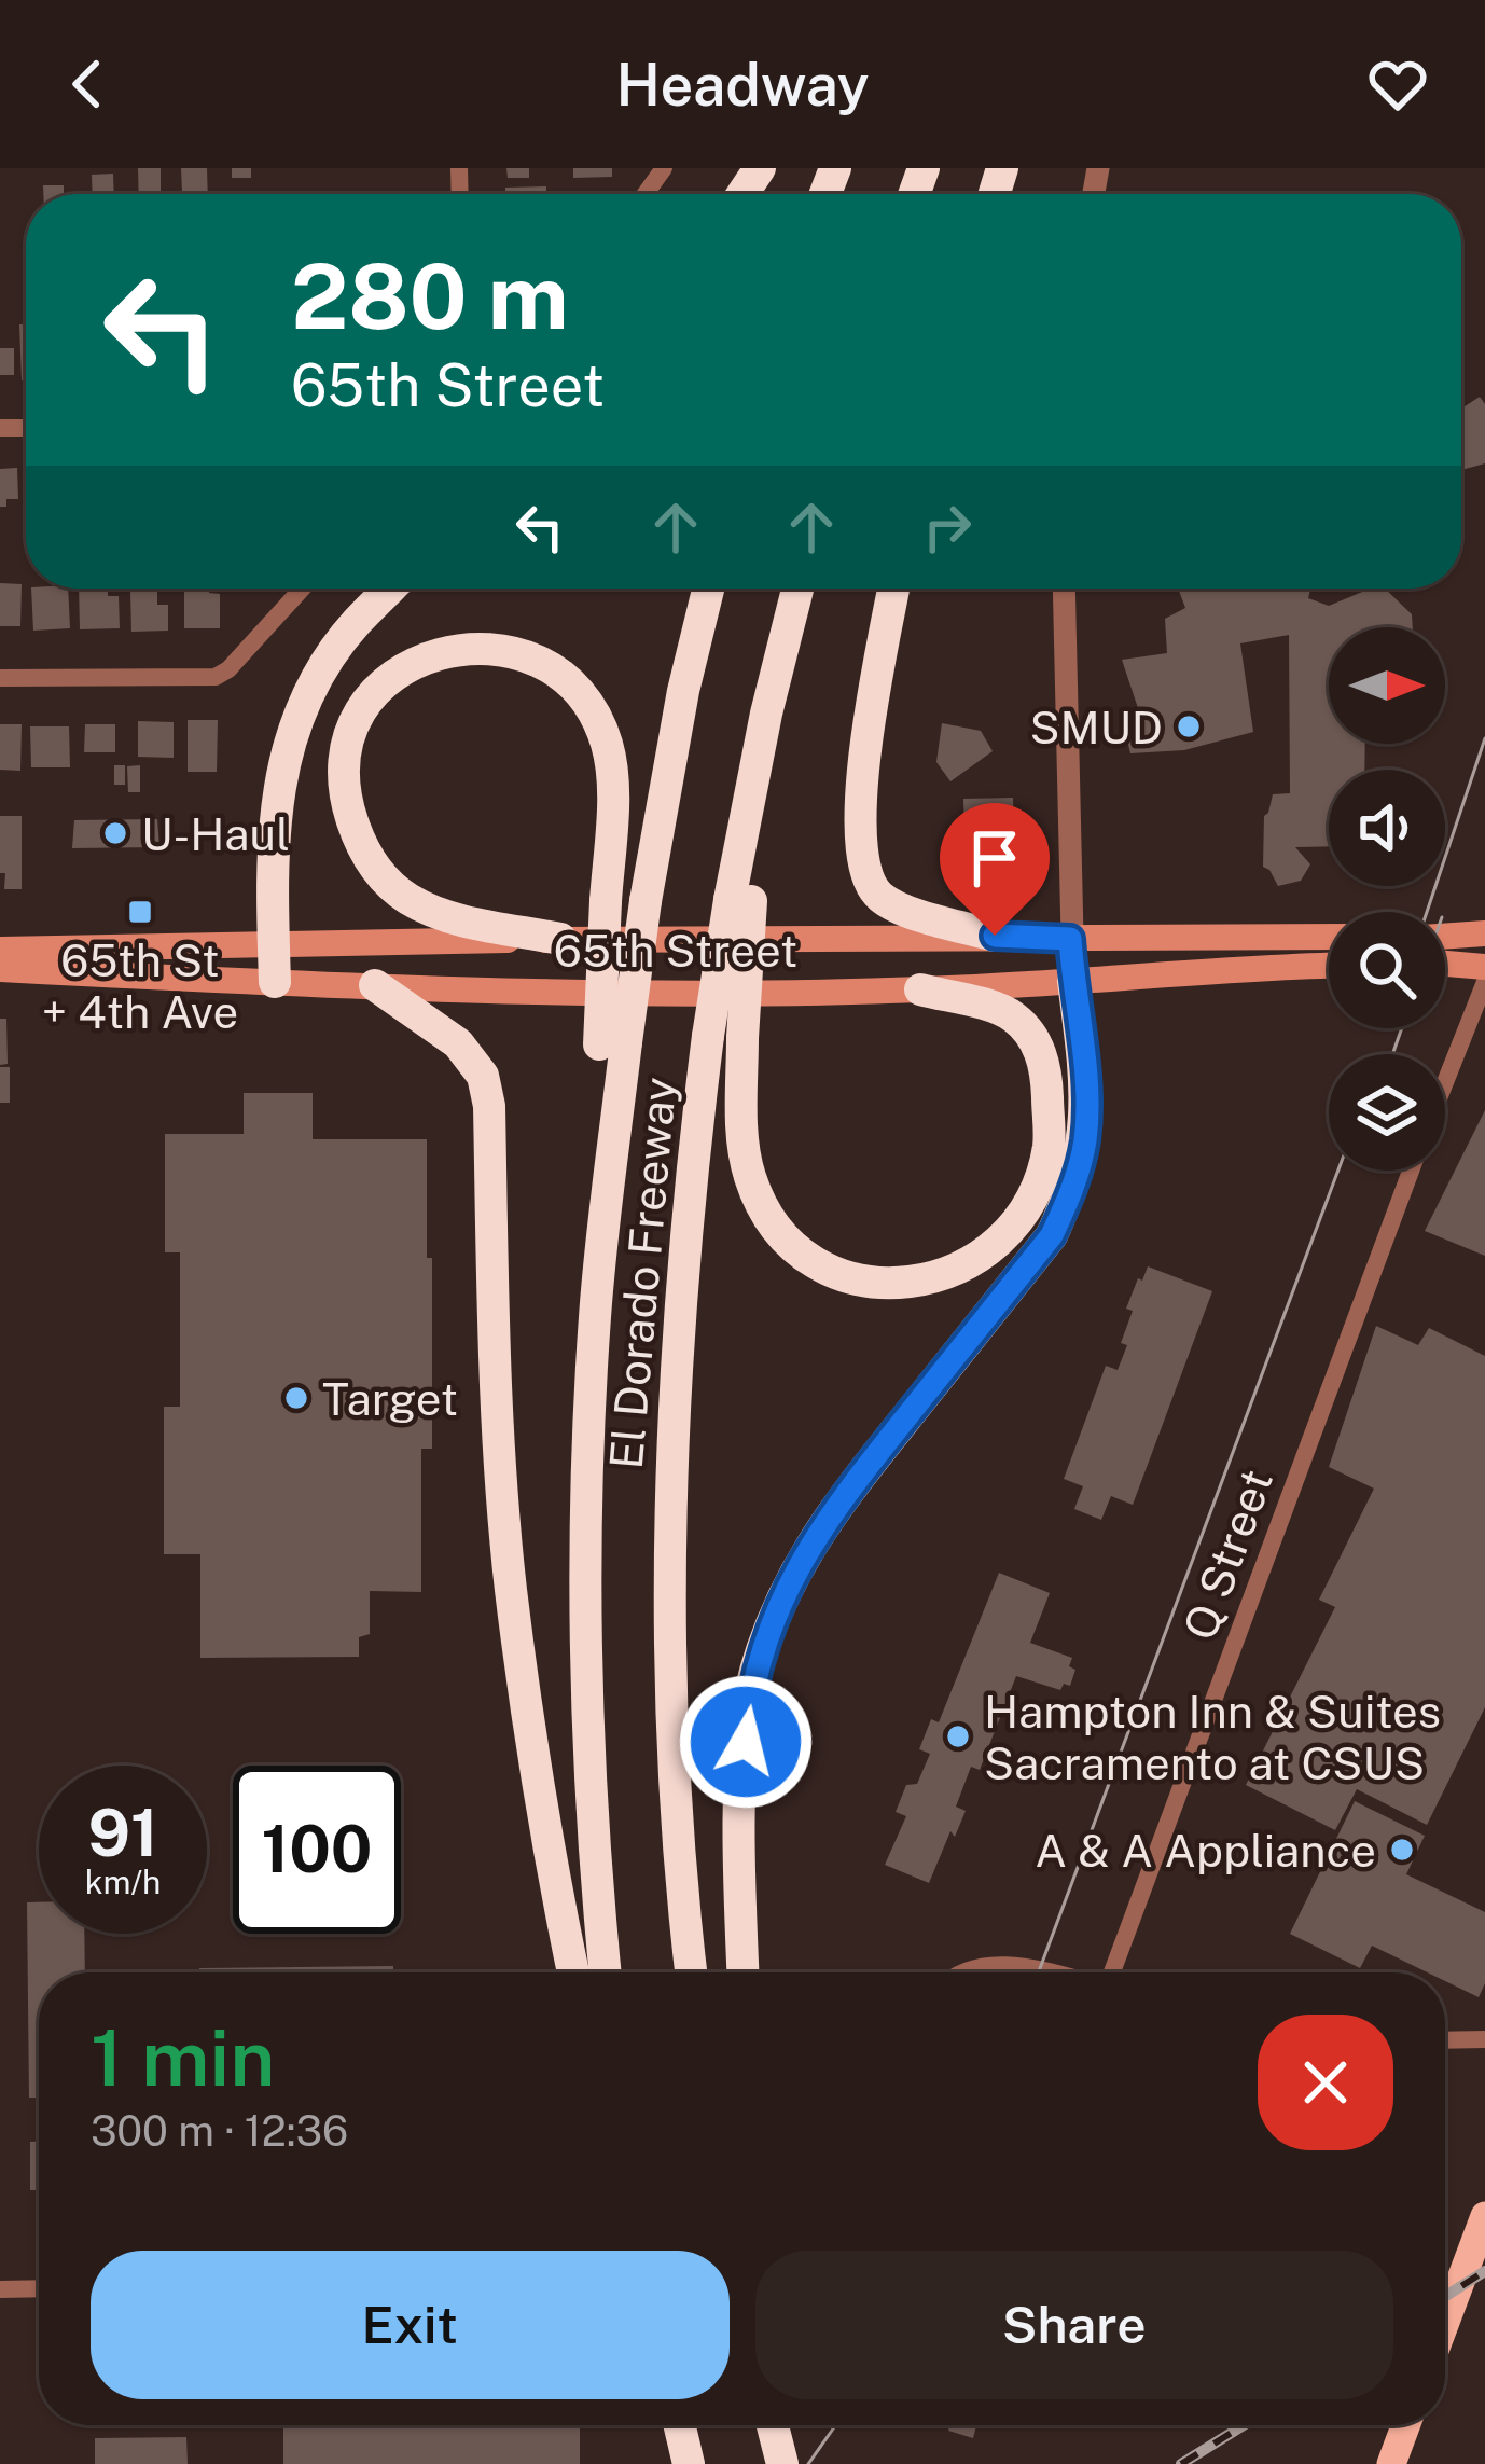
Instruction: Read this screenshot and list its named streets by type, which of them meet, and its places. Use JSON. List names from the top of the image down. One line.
{"streets":{"highway":["El Dorado Freeway"],"main road":["65th Street"],"street":["Q Street"]},"places":{"other":["SMUD","U-Haul","Target","Hampton Inn & Suites Sacramento at CSUS","A & A Appliance"],"transit":["65th St + 4th Ave"]},"north":"right","page":{"header":"Headway","turn":["280 m","65th Street"],"speed":"91 km/h","limit":"100","heading":["1 min","300 m · 12:36"],"buttons":["Exit","Share"]}}
